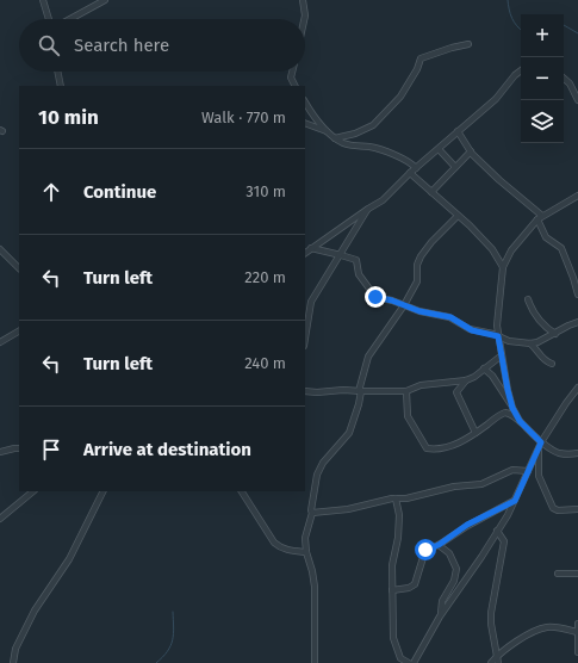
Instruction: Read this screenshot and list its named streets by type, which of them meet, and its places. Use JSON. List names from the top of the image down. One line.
{"page":{"map_buttons":["+","−"],"search":"Search here","heading":["10 min","Walk · 770 m"],"list":[["Continue","310 m"],["Turn left","220 m"],["Turn left","240 m"],"Arrive at destination"]}}
